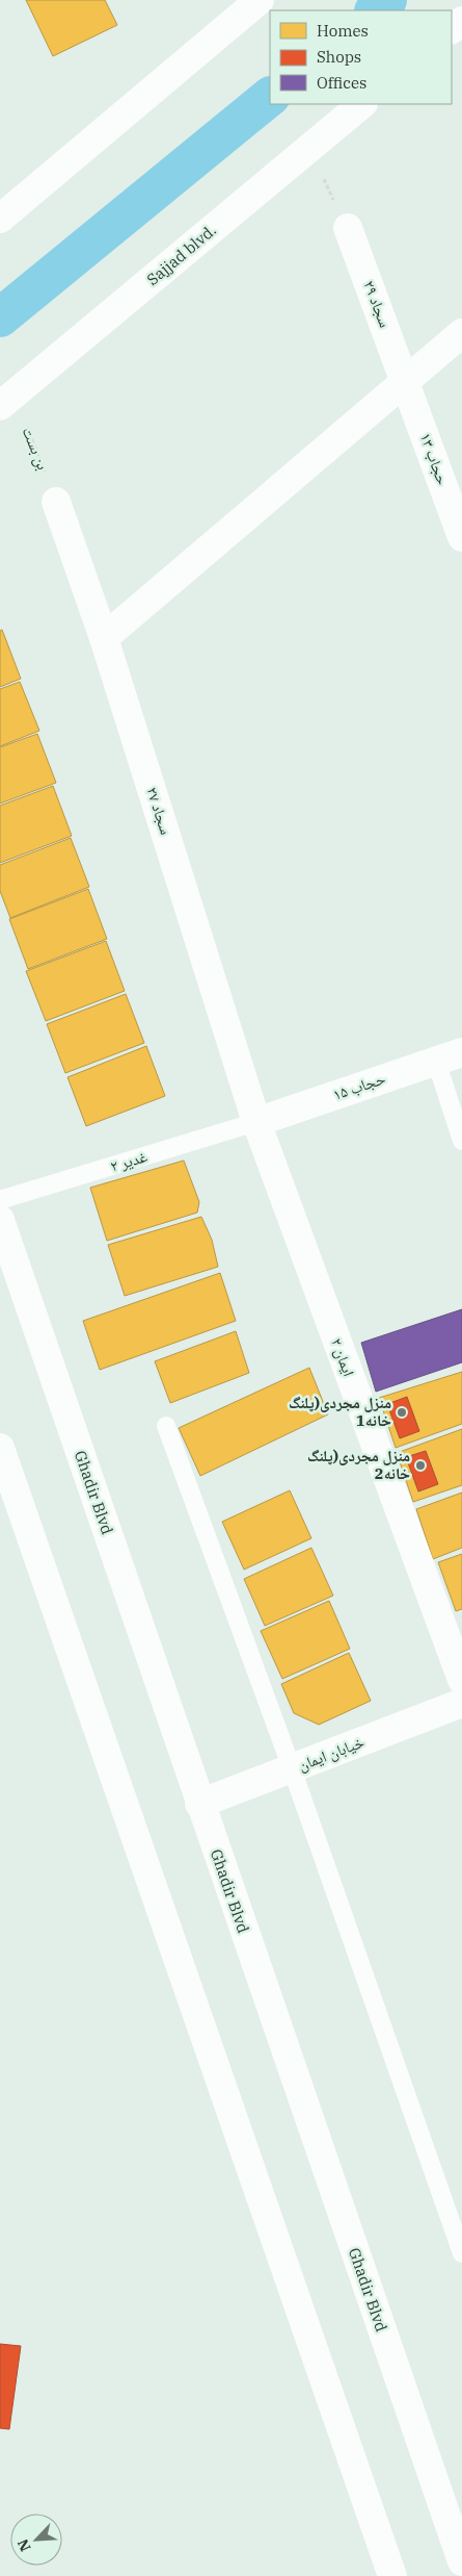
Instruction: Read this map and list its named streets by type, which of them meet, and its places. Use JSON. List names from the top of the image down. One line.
{"streets":{"main road":["Sajjad blvd.","سجاد ۲۹","حجاب ۱۳","سجاد ۲۷","حجاب ۱۵","ایمان ۲","Ghadir Blvd","خیابان ایمان"],"lane":["غدیر ۲"],"path":["بن بست"]},"crossings":[["Sajjad blvd.","بن بست"],["سجاد ۲۹","حجاب ۱۳"],["بن بست","سجاد ۲۷"],["سجاد ۲۷","حجاب ۱۵"],["سجاد ۲۷","غدیر ۲"],["سجاد ۲۷","ایمان ۲"],["حجاب ۱۵","غدیر ۲"],["حجاب ۱۵","ایمان ۲"],["غدیر ۲","ایمان ۲"],["Ghadir Blvd","خیابان ایمان"]],"places":["منزل مجردی(پلنگ خانه1","منزل مجردی(پلنگ خانه2"],"legend":["Homes","Shops","Offices"],"north":"bottom left"}
